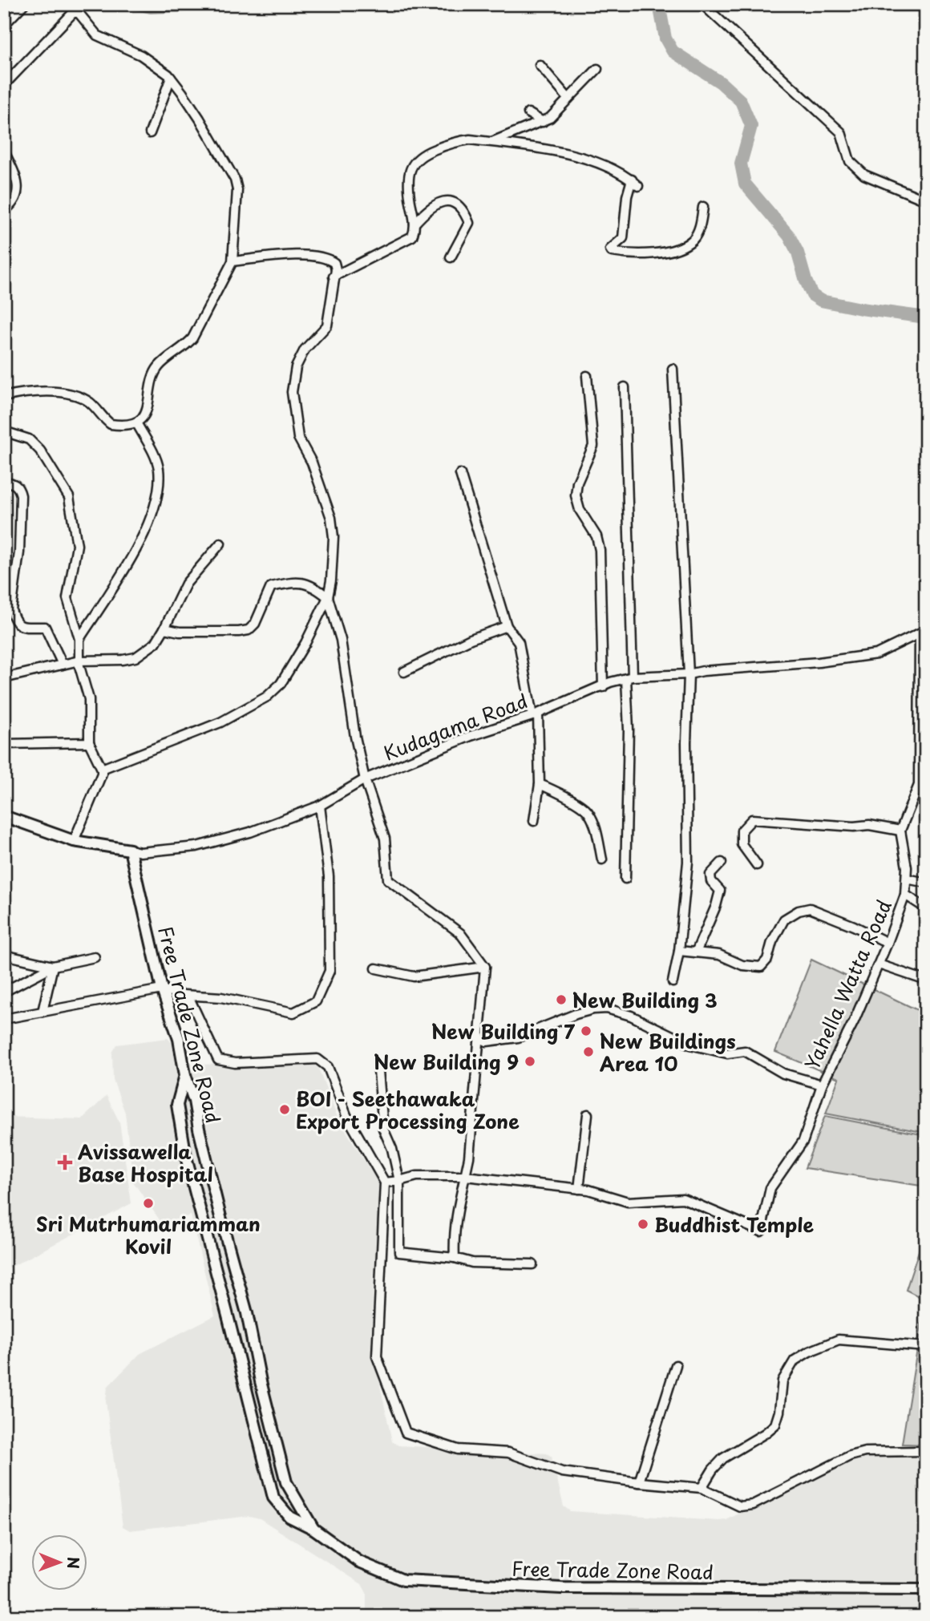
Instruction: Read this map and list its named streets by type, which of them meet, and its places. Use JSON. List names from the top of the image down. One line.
{"streets":{"street":["Kudagama Road","Yahella Watta Road","Free Trade Zone Road"]},"crossings":[["Kudagama Road","Free Trade Zone Road"]],"places":{"other":["New Building 3","New Building 7","New Buildings Area 10","New Building 9","BOI - Seethawaka Export Processing Zone","Sri Mutrhumariamman Kovil","Buddhist Temple"],"health":["Avissawella Base Hospital"]},"north":"right"}
